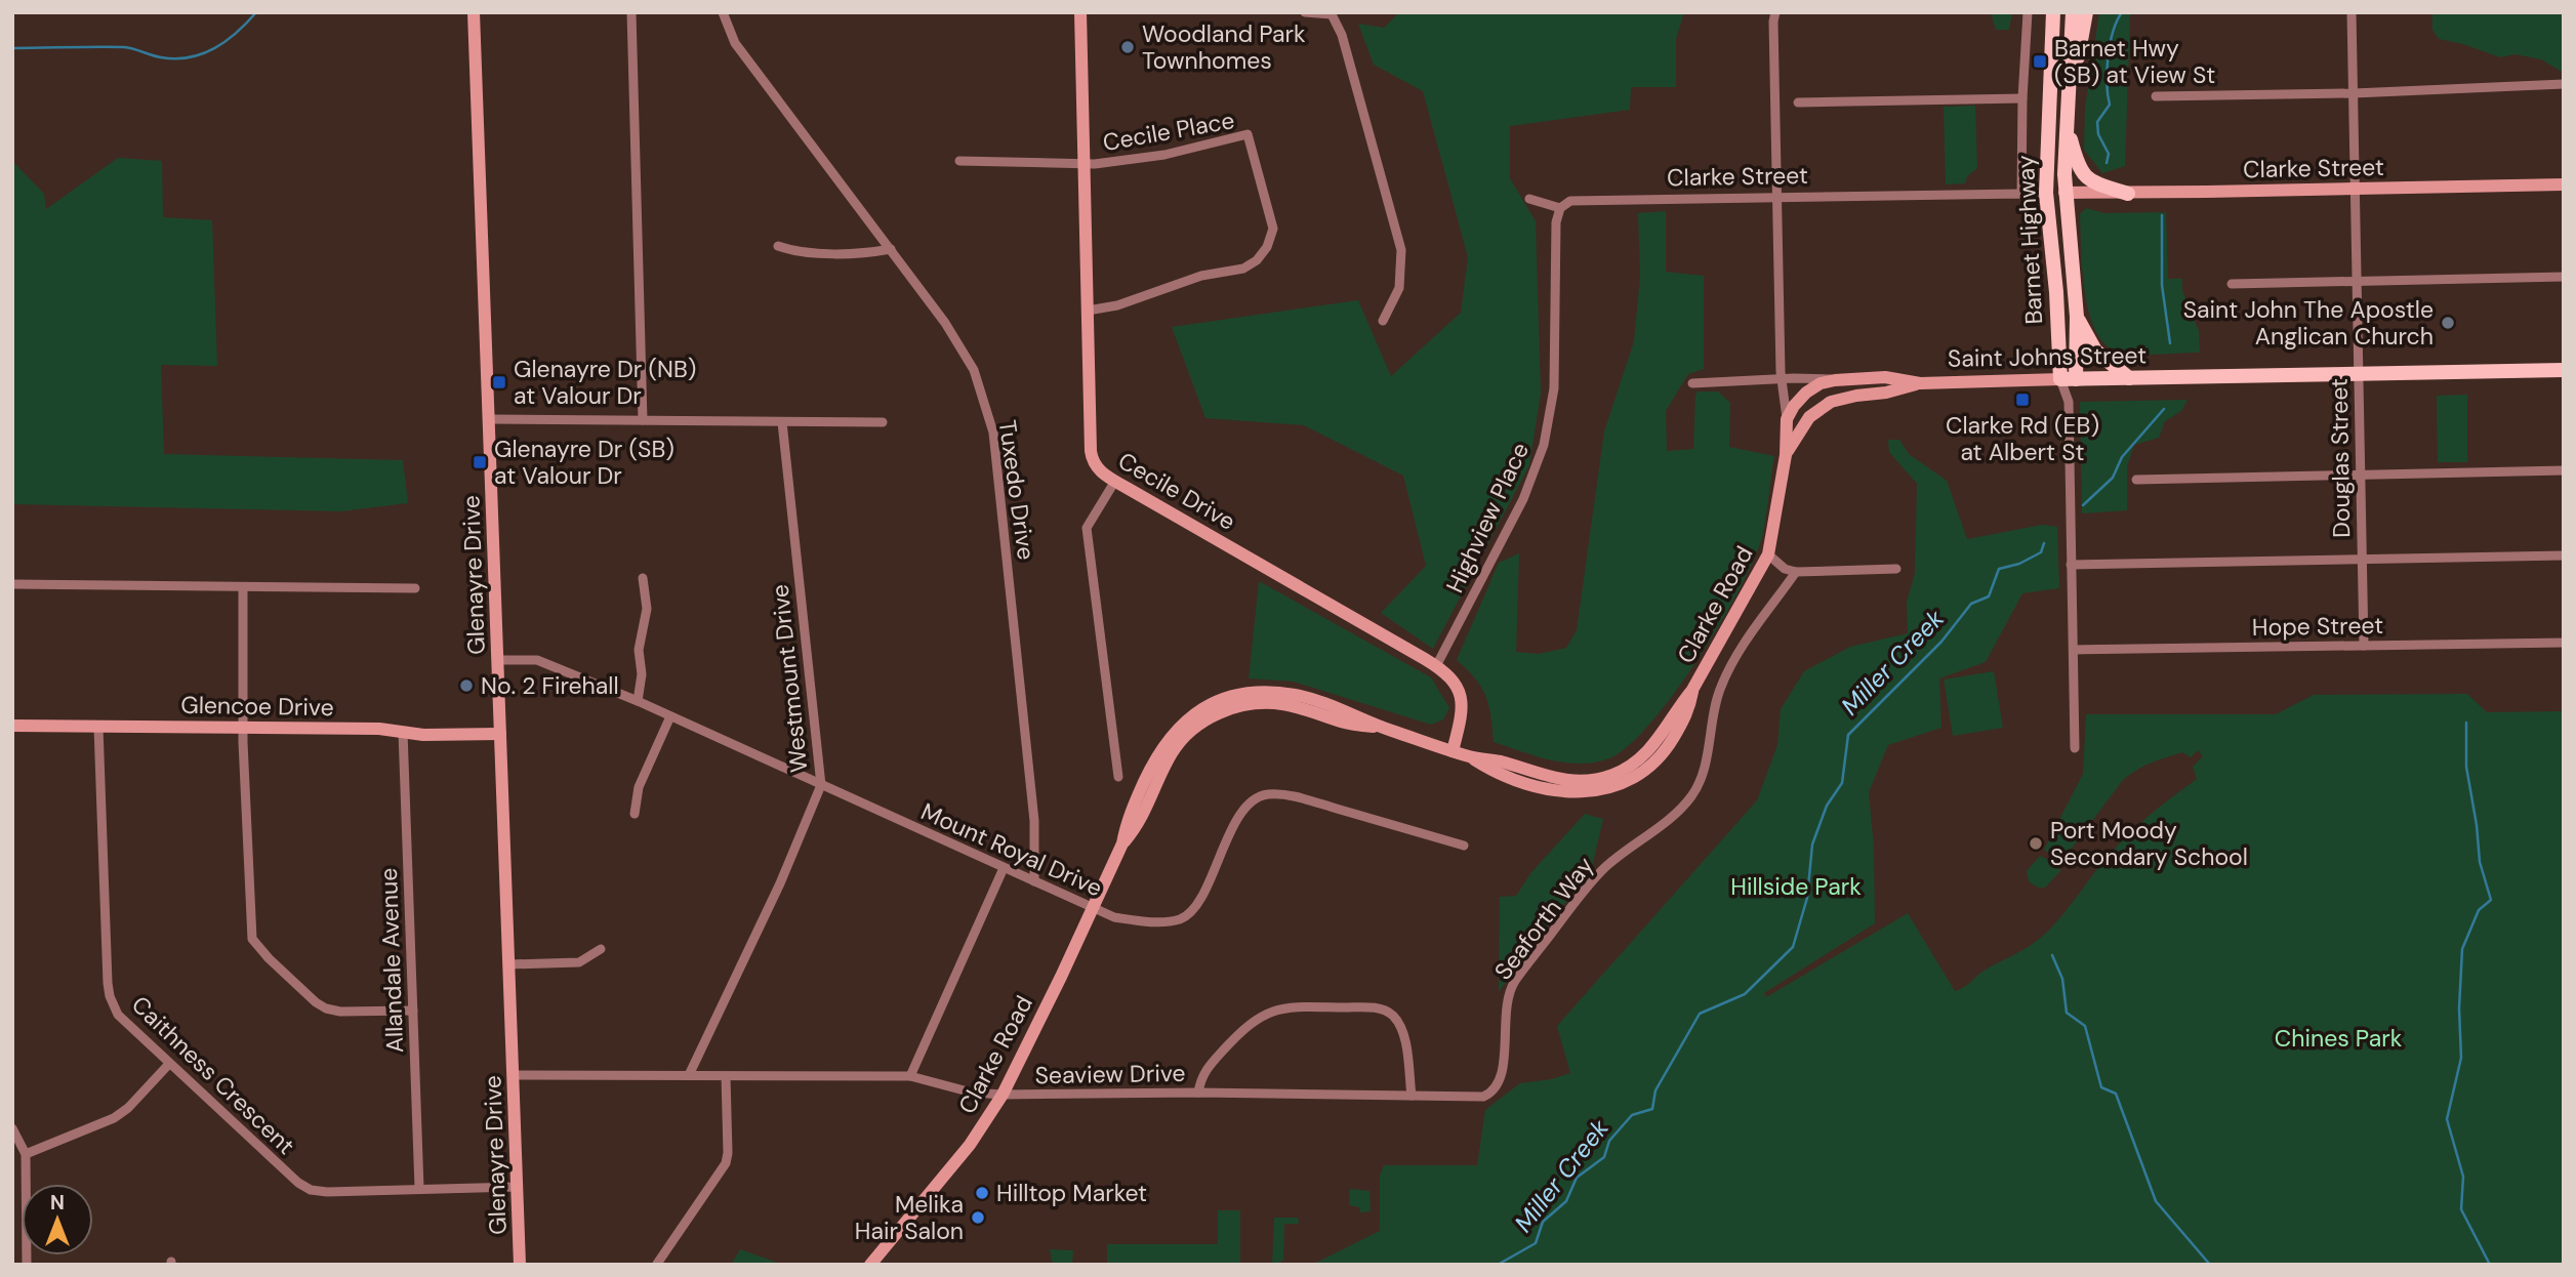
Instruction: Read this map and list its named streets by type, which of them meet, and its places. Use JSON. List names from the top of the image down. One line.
{"streets":{"main road":["Barnet Highway","Saint Johns Street"],"street":["Cecile Place","Clarke Street","Douglas Street","Tuxedo Drive","Cecile Drive","Highview Place","Glenayre Drive","Clarke Road","Hope Street","Westmount Drive","Glencoe Drive","Mount Royal Drive","Seaforth Way","Allandale Avenue","Seaview Drive","Caithness Crescent"]},"crossings":[["Cecile Place","Cecile Drive"],["Clarke Street","Barnet Highway"],["Clarke Street","Douglas Street"],["Clarke Street","Highview Place"],["Barnet Highway","Saint Johns Street"],["Saint Johns Street","Douglas Street"],["Saint Johns Street","Clarke Road"],["Douglas Street","Hope Street"],["Tuxedo Drive","Mount Royal Drive"],["Cecile Drive","Highview Place"],["Cecile Drive","Clarke Road"],["Glenayre Drive","Glencoe Drive"],["Glenayre Drive","Mount Royal Drive"],["Glenayre Drive","Seaview Drive"],["Glenayre Drive","Caithness Crescent"],["Clarke Road","Mount Royal Drive"],["Clarke Road","Seaview Drive"],["Westmount Drive","Mount Royal Drive"],["Westmount Drive","Seaview Drive"],["Glencoe Drive","Allandale Avenue"],["Glencoe Drive","Caithness Crescent"],["Seaforth Way","Seaview Drive"],["Allandale Avenue","Caithness Crescent"]],"water":["Miller Creek"],"parks":["Hillside Park","Chines Park"],"places":{"other":["Woodland Park Townhomes","Saint John The Apostle Anglican Church","No. 2 Firehall","Port Moody Secondary School","Hilltop Market","Melika Hair Salon"],"transit":["Barnet Hwy (SB) at View St","Glenayre Dr (NB) at Valour Dr","Clarke Rd (EB) at Albert St","Glenayre Dr (SB) at Valour Dr"]},"north":"top"}
